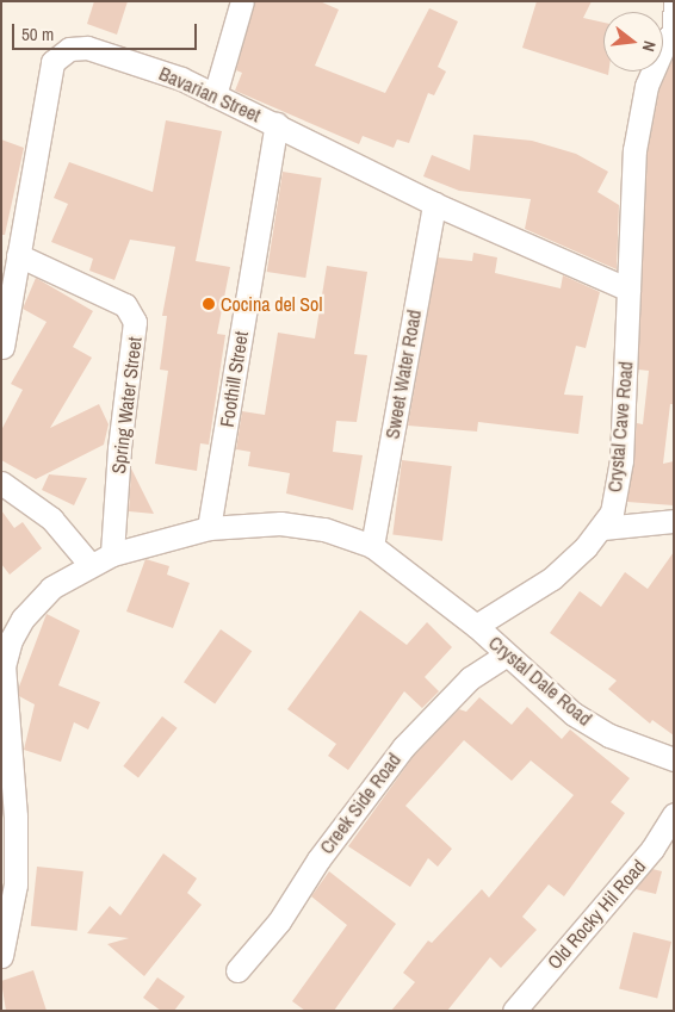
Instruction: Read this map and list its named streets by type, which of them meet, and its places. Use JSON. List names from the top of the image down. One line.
{"streets":{"street":["Bavarian Street","Sweet Water Road","Foothill Street","Spring Water Street","Crystal Cave Road","Crystal Dale Road","Creek Side Road","Old Rocky Hil Road"]},"crossings":[["Bavarian Street","Sweet Water Road"],["Bavarian Street","Foothill Street"],["Bavarian Street","Spring Water Street"],["Bavarian Street","Crystal Cave Road"],["Crystal Cave Road","Crystal Dale Road"],["Crystal Dale Road","Creek Side Road"]],"places":["Cocina del Sol"],"scale_bar":"50 m","north":"right"}
